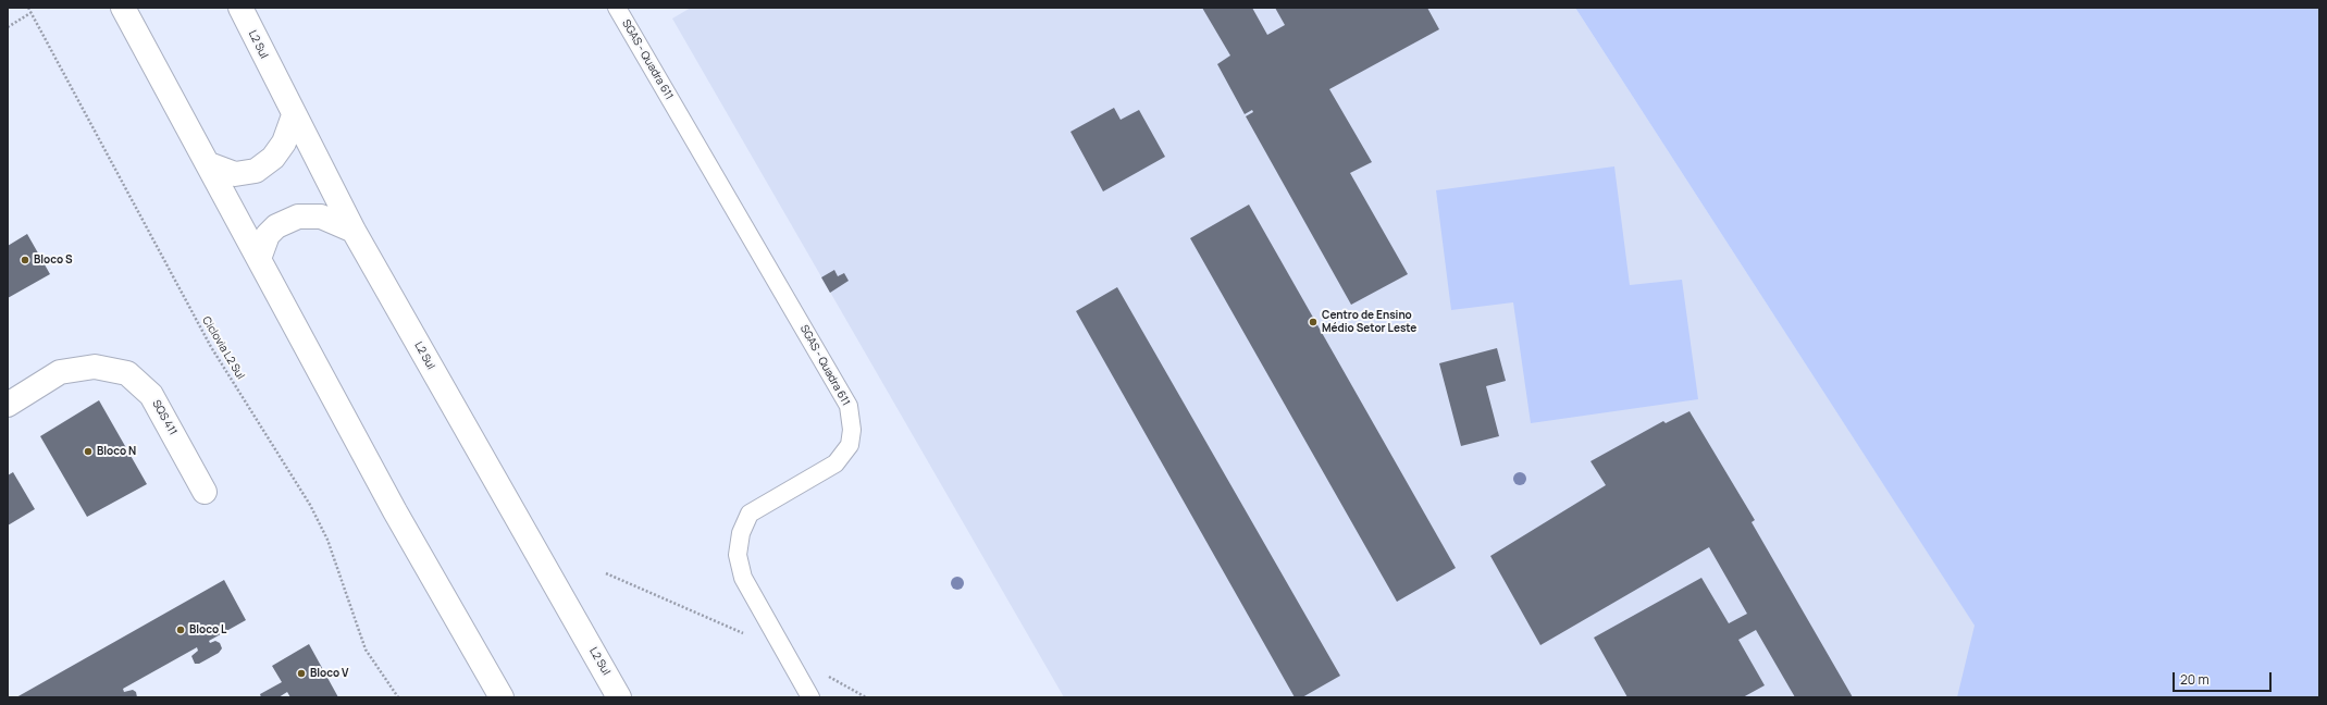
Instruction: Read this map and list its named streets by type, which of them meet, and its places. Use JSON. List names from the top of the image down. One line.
{"streets":{"main road":["L2 Sul","SQS 411"],"lane":["SGAS - Quadra 611"],"path":["Ciclovia L2 Sul"]},"places":["Bloco S","Centro de Ensino Médio Setor Leste","Bloco N","Bloco L","Bloco V"],"scale_bar":"20 m"}
